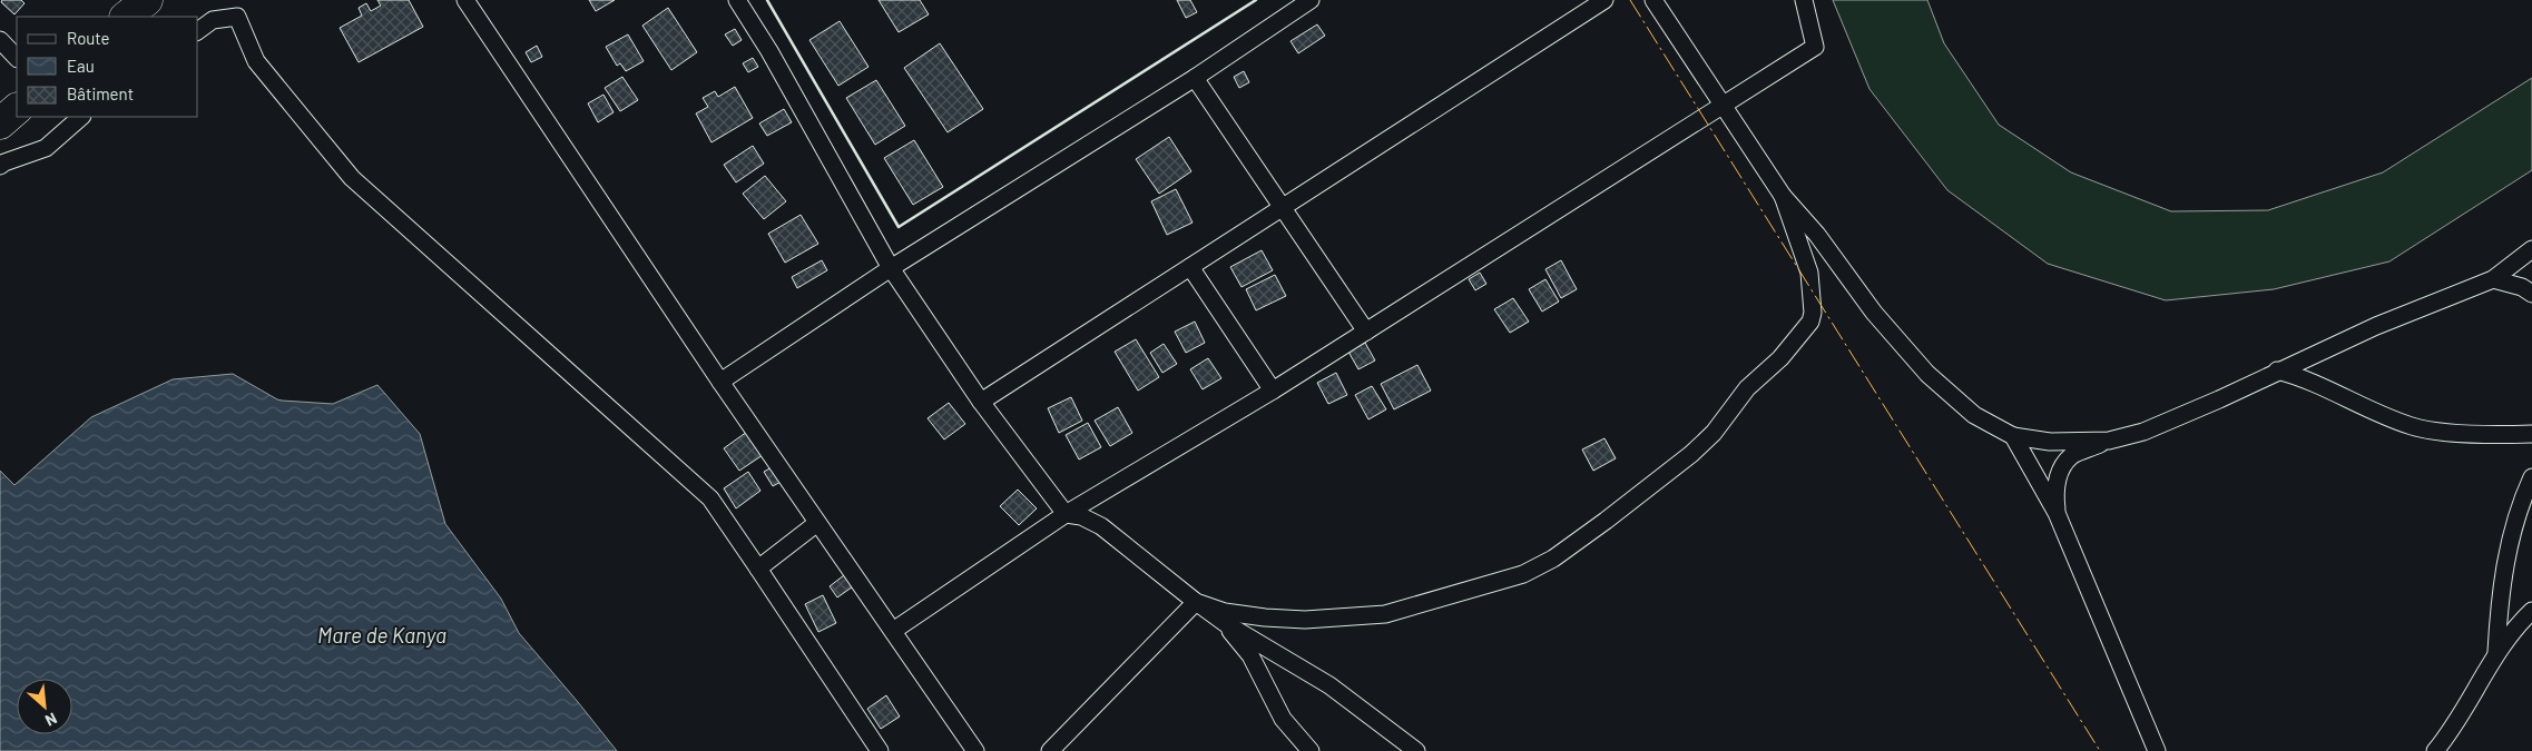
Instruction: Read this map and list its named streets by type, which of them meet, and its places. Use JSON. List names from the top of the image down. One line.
{"water":["Mare de Kanya"],"legend":["Route","Eau","Bâtiment"],"north":"bottom right"}
